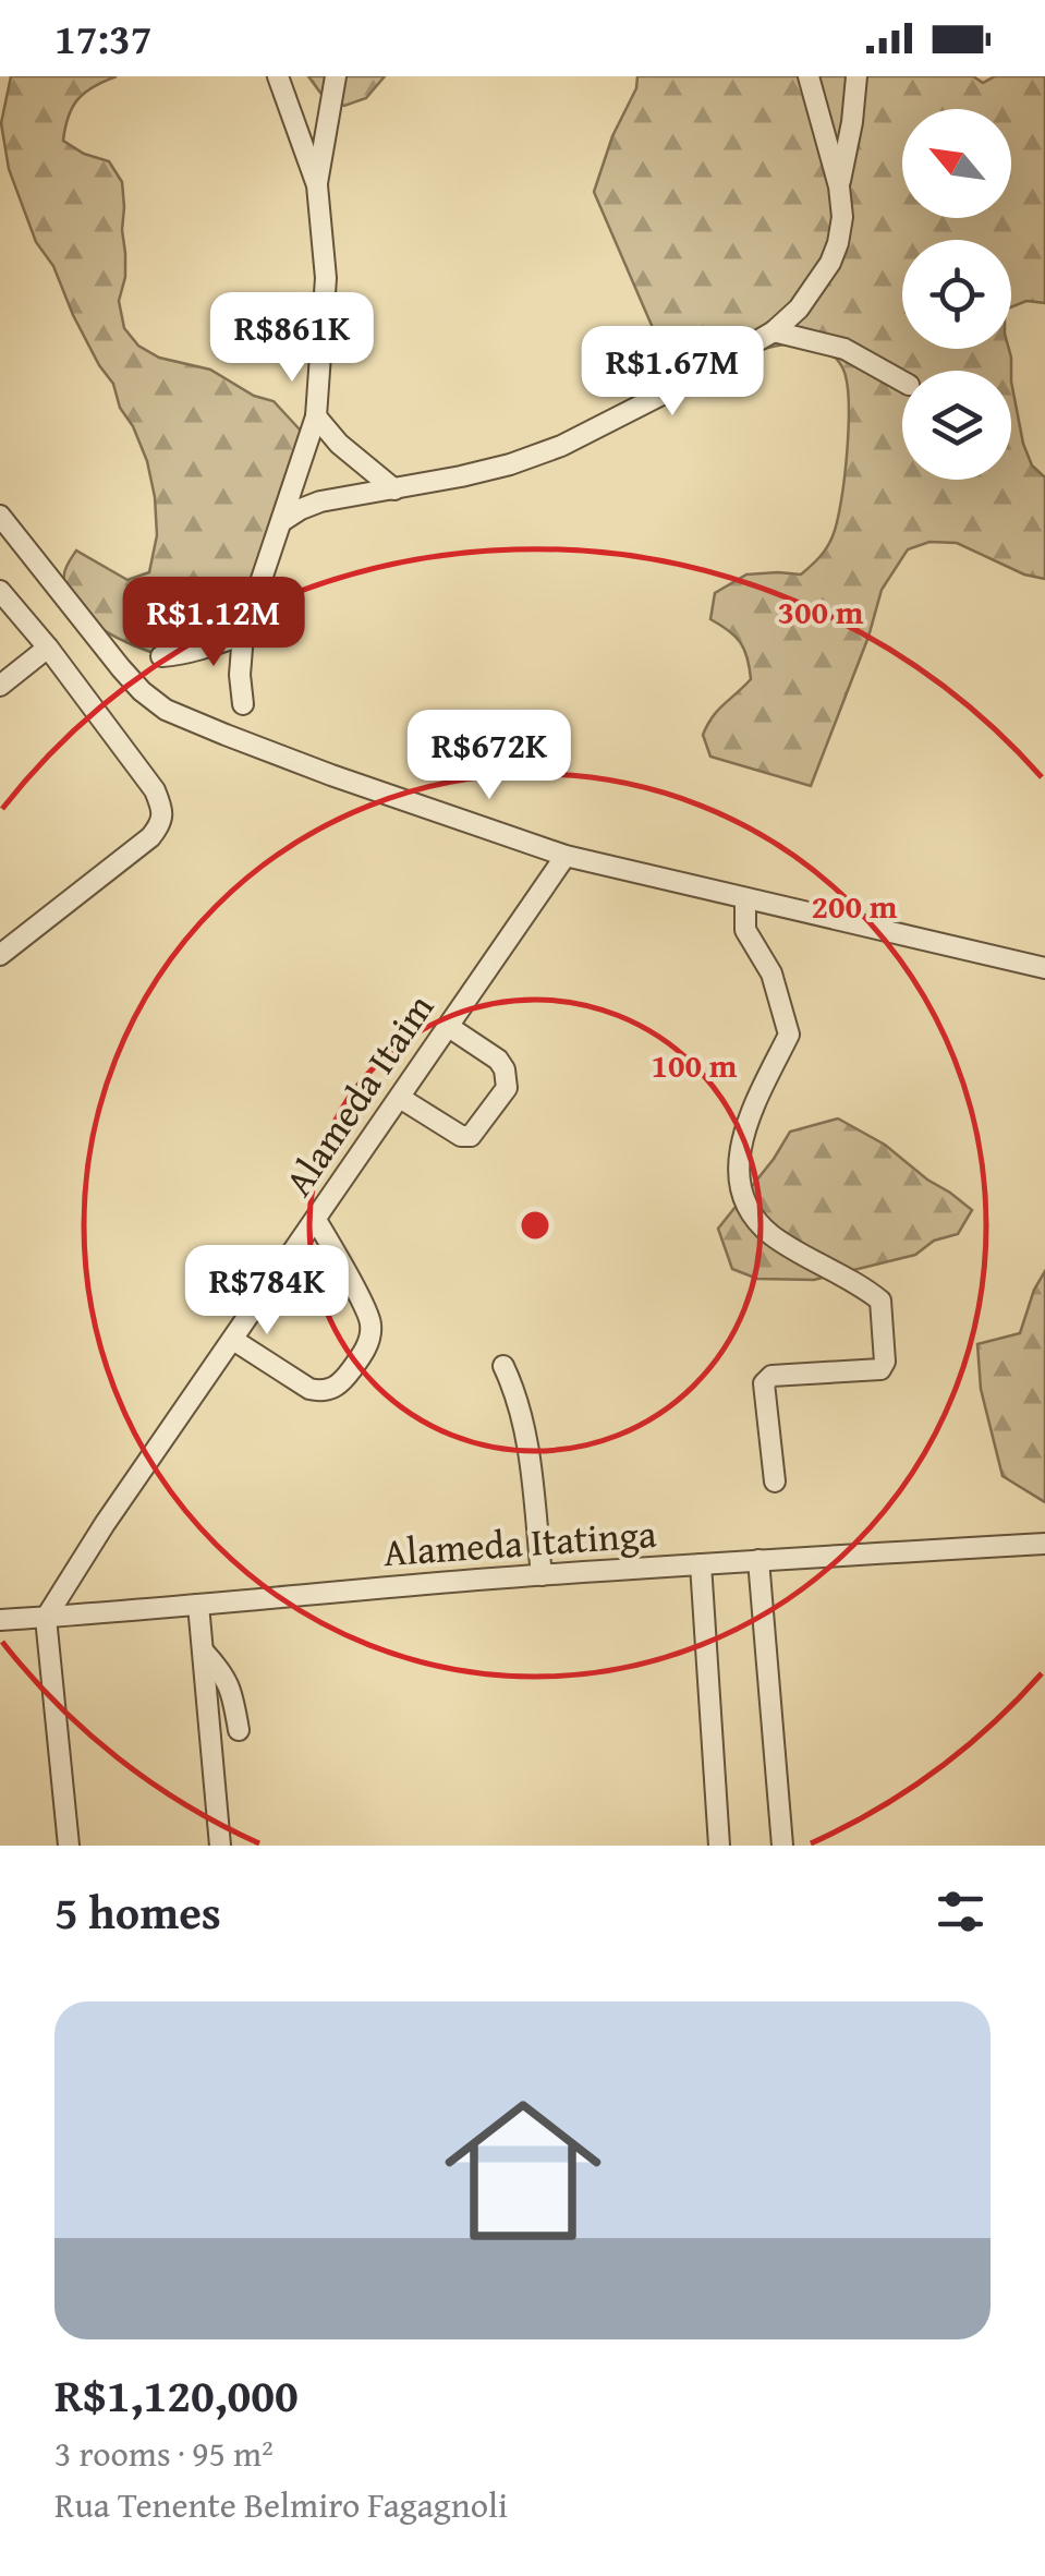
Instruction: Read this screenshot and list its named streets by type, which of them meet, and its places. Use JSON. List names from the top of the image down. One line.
{"streets":{"street":["Alameda Itaim","Alameda Itatinga"]},"crossings":[["Alameda Itaim","Alameda Itatinga"]],"north":"top left","page":{"status":"17:37","price":["R$861K","R$1.67M","R$1.12M","R$672K","R$784K"],"heading":"5 homes","list":[{"name":"R$1,120,000","note":"3 rooms · 95 m² · Rua Tenente Belmiro Fagagnoli"}]},"rings":["300 m","200 m","100 m"]}
